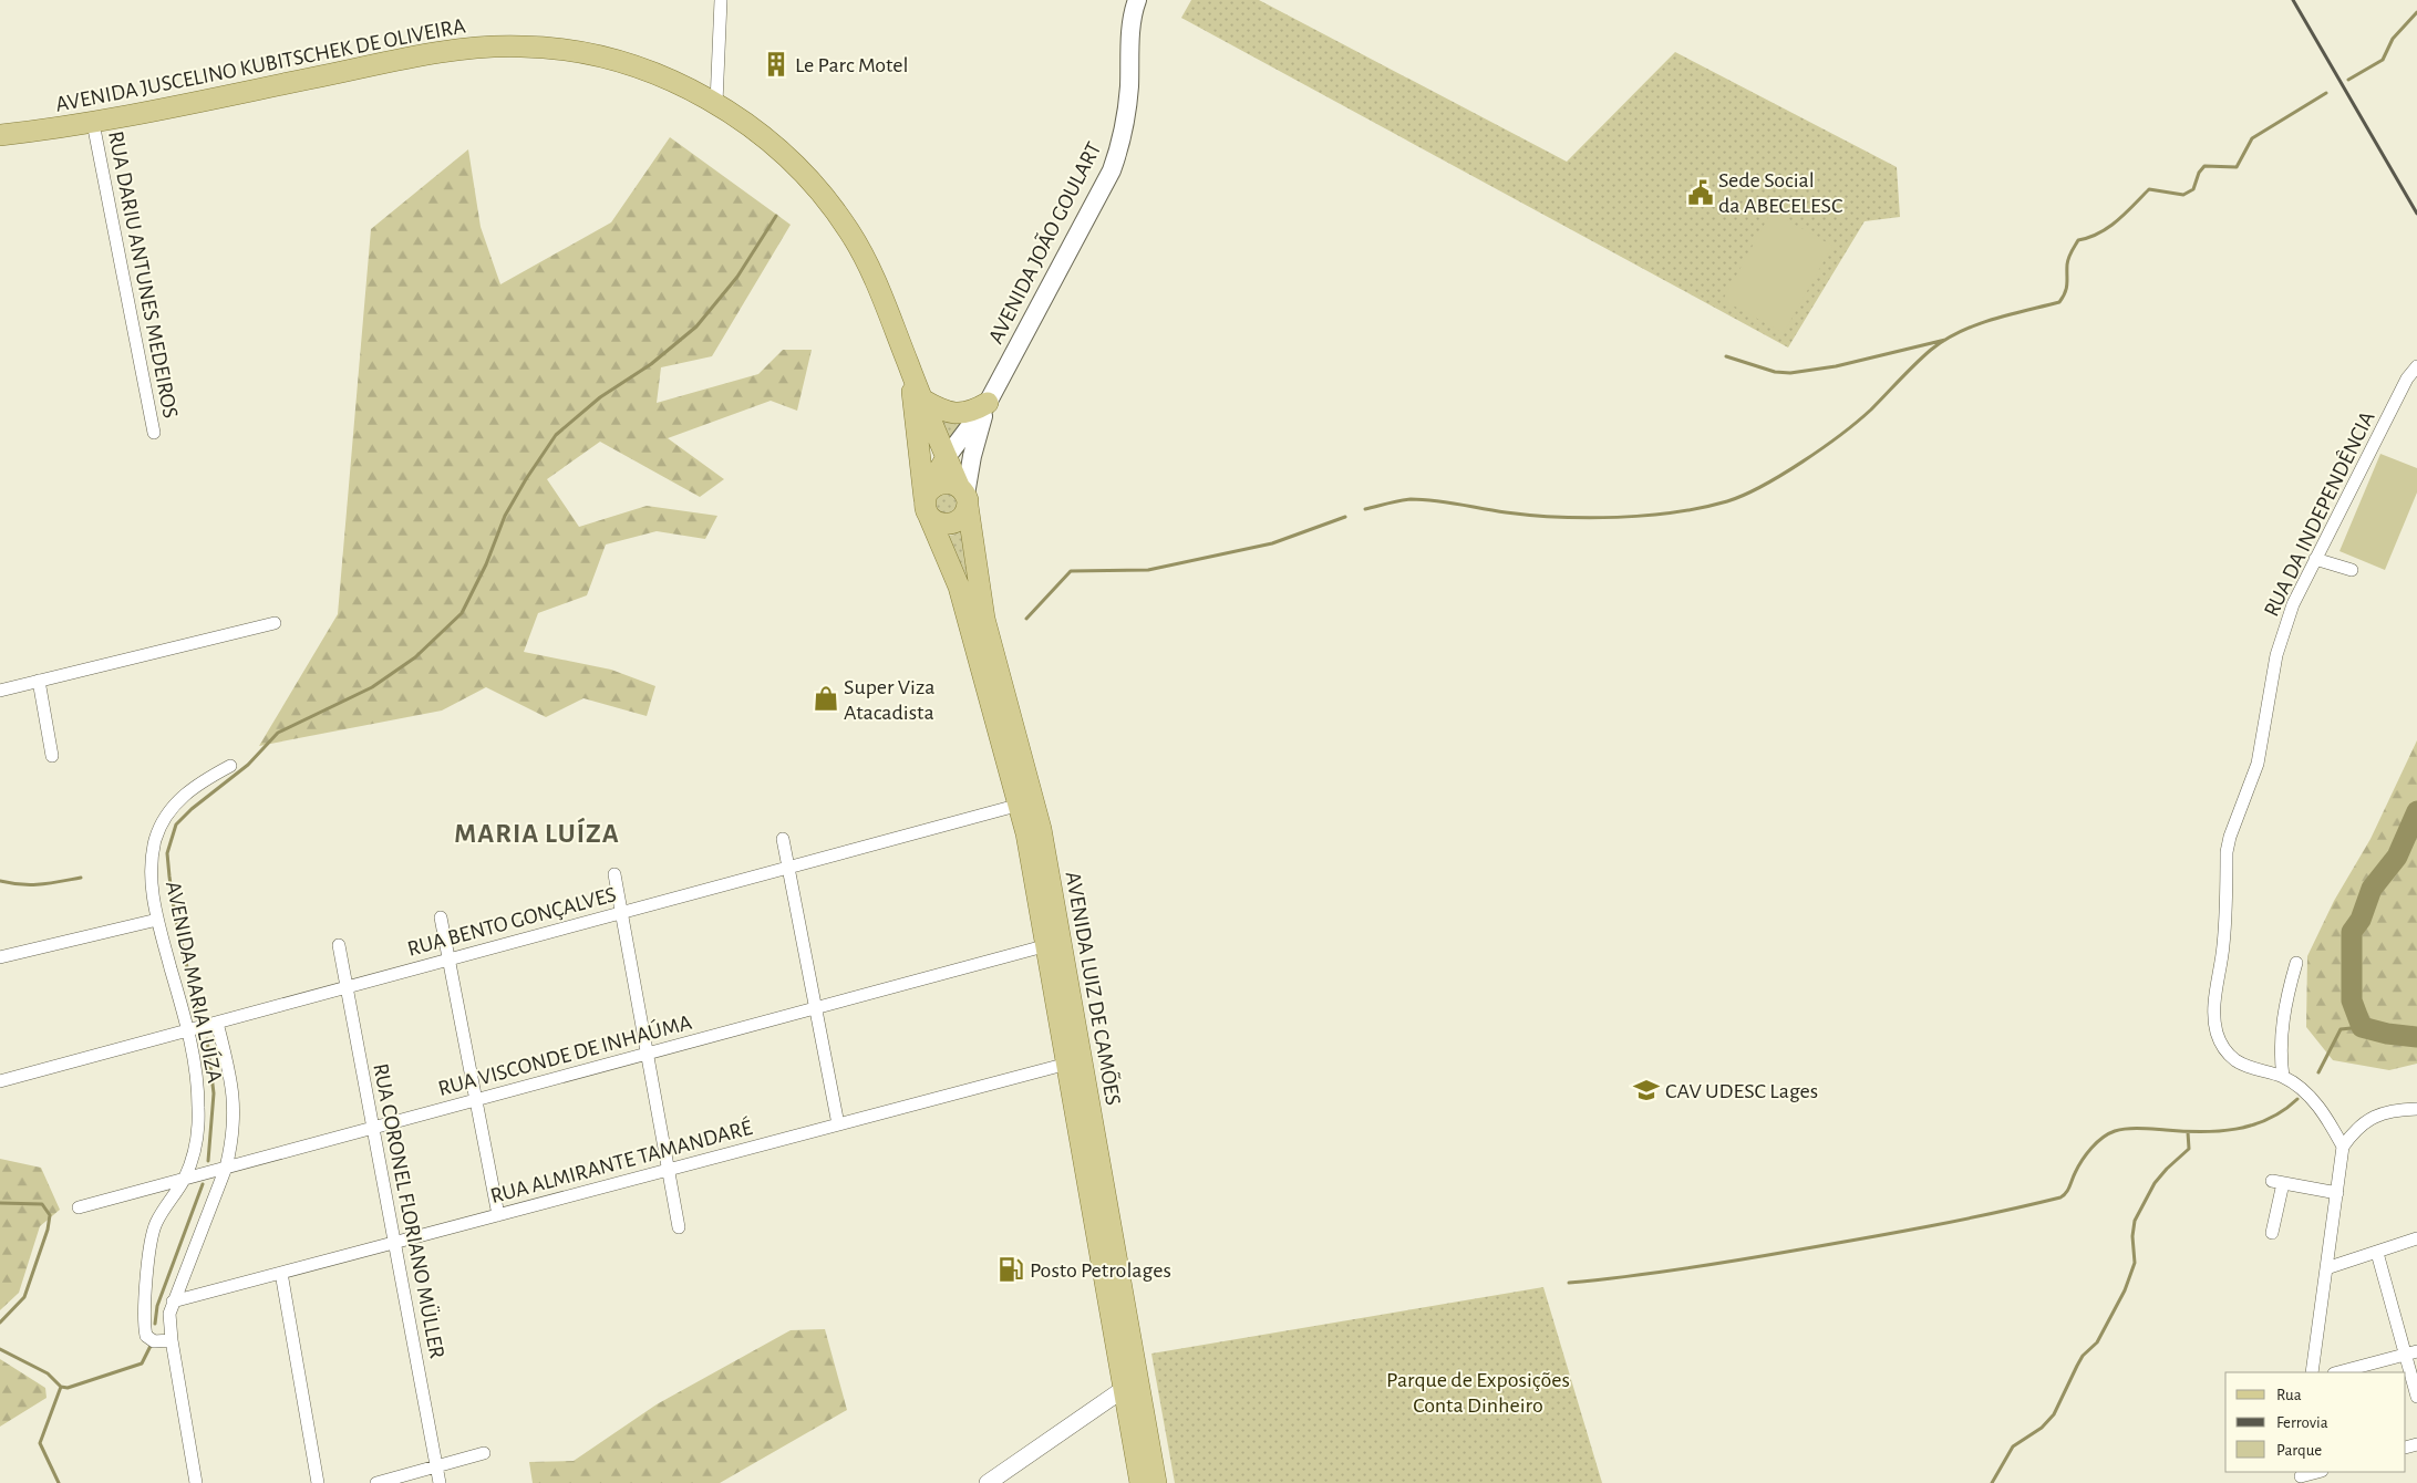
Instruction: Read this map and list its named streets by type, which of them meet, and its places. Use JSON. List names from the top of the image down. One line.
{"streets":{"main road":["AVENIDA JUSCELINO KUBITSCHEK DE OLIVEIRA","AVENIDA JOÃO GOULART","AVENIDA LUIZ DE CAMÕES"],"street":["RUA DARIU ANTUNES MEDEIROS","RUA DA INDEPENDÊNCIA","RUA BENTO GONÇALVES","AVENIDA MARIA LUÍZA","RUA VISCONDE DE INHAÚMA","RUA ALMIRANTE TAMANDARÉ","RUA CORONEL FLORIANO MÜLLER"]},"crossings":[["AVENIDA JUSCELINO KUBITSCHEK DE OLIVEIRA","AVENIDA JOÃO GOULART"],["AVENIDA JUSCELINO KUBITSCHEK DE OLIVEIRA","RUA DARIU ANTUNES MEDEIROS"],["AVENIDA JUSCELINO KUBITSCHEK DE OLIVEIRA","AVENIDA LUIZ DE CAMÕES"],["AVENIDA JOÃO GOULART","AVENIDA LUIZ DE CAMÕES"],["RUA BENTO GONÇALVES","AVENIDA MARIA LUÍZA"],["RUA BENTO GONÇALVES","AVENIDA LUIZ DE CAMÕES"],["RUA BENTO GONÇALVES","RUA CORONEL FLORIANO MÜLLER"],["AVENIDA MARIA LUÍZA","RUA VISCONDE DE INHAÚMA"],["AVENIDA MARIA LUÍZA","RUA ALMIRANTE TAMANDARÉ"],["AVENIDA LUIZ DE CAMÕES","RUA VISCONDE DE INHAÚMA"],["AVENIDA LUIZ DE CAMÕES","RUA ALMIRANTE TAMANDARÉ"],["RUA VISCONDE DE INHAÚMA","RUA CORONEL FLORIANO MÜLLER"],["RUA ALMIRANTE TAMANDARÉ","RUA CORONEL FLORIANO MÜLLER"]],"districts":["MARIA LUÍZA"],"parks":["Parque de Exposições Conta Dinheiro"],"places":{"building":["Le Parc Motel"],"public building":["Sede Social da ABECELESC"],"shop":["Super Viza Atacadista"],"school or university":["CAV UDESC Lages"],"fuel station":["Posto Petrolages"]},"legend":["Rua","Ferrovia","Parque"]}
